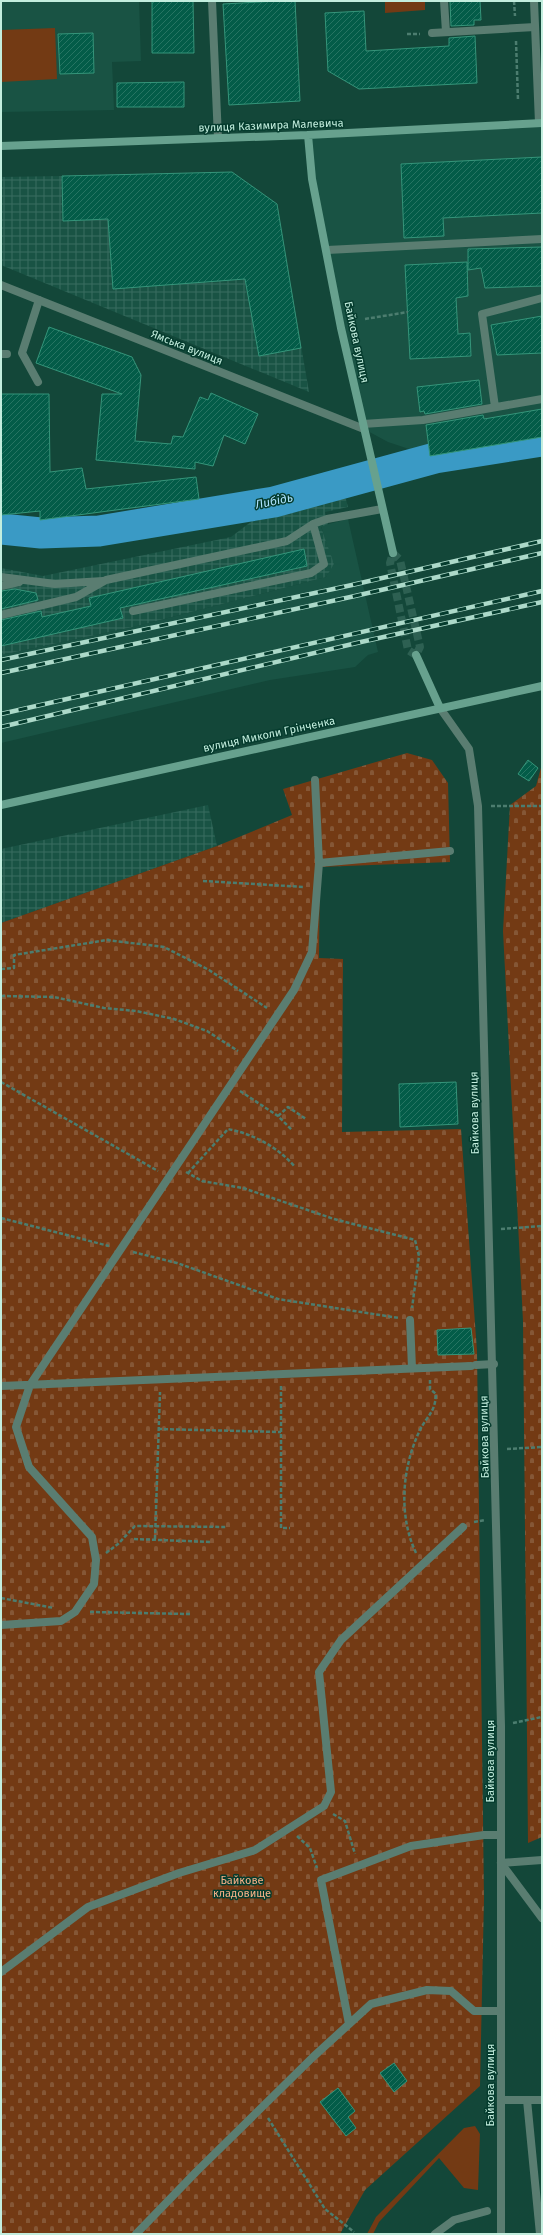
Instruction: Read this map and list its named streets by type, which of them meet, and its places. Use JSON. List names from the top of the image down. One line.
{"streets":{"main road":["вулиця Казимира Малевича","Байкова вулиця","вулиця Миколи Грінченка"],"street":["Ямська вулиця"]},"crossings":[["вулиця Казимира Малевича","Байкова вулиця"],["Байкова вулиця","Ямська вулиця"],["Байкова вулиця","вулиця Миколи Грінченка"]],"water":["Либідь"],"parks":["Байкове кладовище"]}
